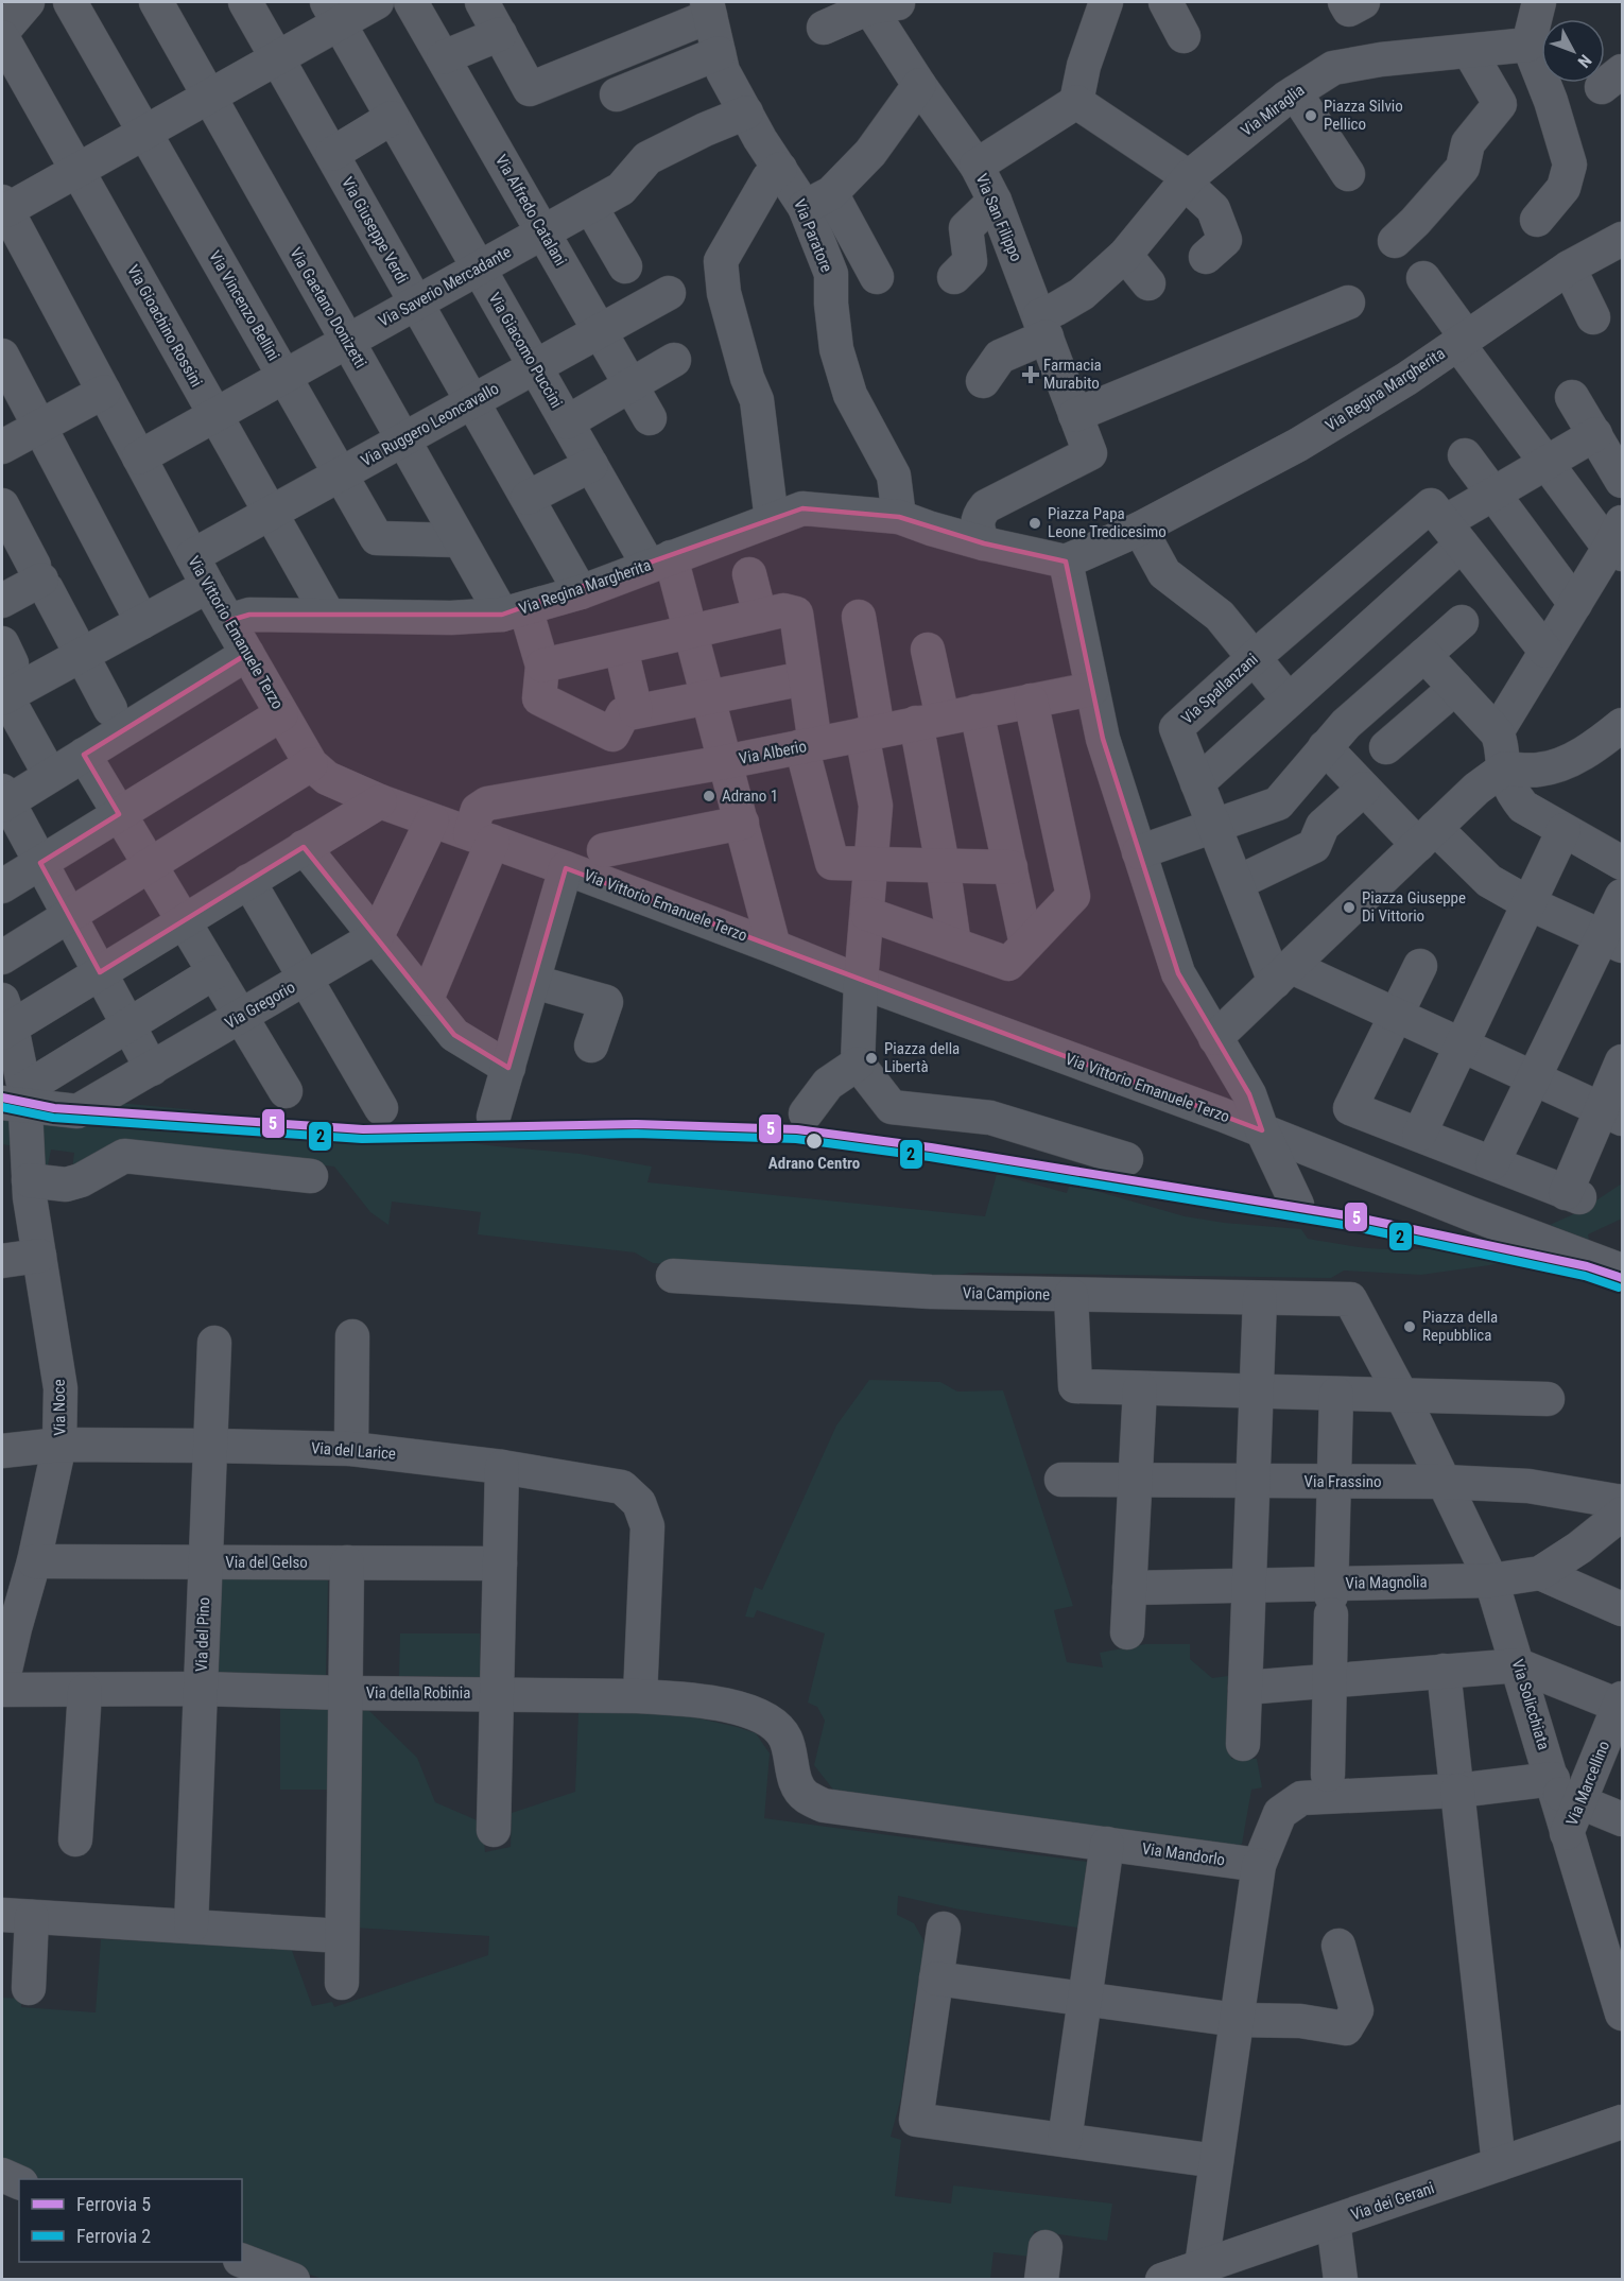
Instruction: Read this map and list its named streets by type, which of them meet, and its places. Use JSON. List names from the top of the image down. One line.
{"streets":{"street":["Via Miraglia","Via Alfredo Catalani","Via San Filippo","Via Giuseppe Verdi","Via Paratore","Via Saverio Mercadante","Via Vincenzo Bellini","Via Gaetano Donizetti","Via Gioachino Rossini","Via Giacomo Puccini","Via Regina Margherita","Via Ruggero Leoncavallo","Via Vittorio Emanuele Terzo","Via Spallanzani","Via Alberio","Via Gregorio","Via Campione","Via Noce","Via del Larice","Via Frassino","Via del Gelso","Via Magnolia","Via del Pino","Via della Robinia","Via Solicchiata","Via Marcellino","Via Mandorlo","Via dei Gerani"]},"crossings":[["Via Miraglia","Via San Filippo"],["Via Alfredo Catalani","Via Saverio Mercadante"],["Via Alfredo Catalani","Via Ruggero Leoncavallo"],["Via San Filippo","Via Regina Margherita"],["Via Giuseppe Verdi","Via Saverio Mercadante"],["Via Giuseppe Verdi","Via Regina Margherita"],["Via Giuseppe Verdi","Via Ruggero Leoncavallo"],["Via Paratore","Via Saverio Mercadante"],["Via Paratore","Via Regina Margherita"],["Via Saverio Mercadante","Via Vincenzo Bellini"],["Via Saverio Mercadante","Via Gaetano Donizetti"],["Via Saverio Mercadante","Via Gioachino Rossini"],["Via Saverio Mercadante","Via Giacomo Puccini"],["Via Saverio Mercadante","Via Vittorio Emanuele Terzo"],["Via Vincenzo Bellini","Via Gaetano Donizetti"],["Via Vincenzo Bellini","Via Ruggero Leoncavallo"],["Via Gaetano Donizetti","Via Regina Margherita"],["Via Gaetano Donizetti","Via Ruggero Leoncavallo"],["Via Gioachino Rossini","Via Regina Margherita"],["Via Gioachino Rossini","Via Ruggero Leoncavallo"],["Via Giacomo Puccini","Via Regina Margherita"],["Via Giacomo Puccini","Via Ruggero Leoncavallo"],["Via Giacomo Puccini","Via Vittorio Emanuele Terzo"],["Via Giacomo Puccini","Via Alberio"],["Via Regina Margherita","Via Vittorio Emanuele Terzo"],["Via Ruggero Leoncavallo","Via Vittorio Emanuele Terzo"],["Via Vittorio Emanuele Terzo","Via Alberio"],["Via Gregorio","Via Noce"],["Via Campione","Via Solicchiata"],["Via Noce","Via del Larice"],["Via Noce","Via del Gelso"],["Via del Larice","Via del Pino"],["Via del Larice","Via della Robinia"],["Via Frassino","Via Solicchiata"],["Via del Gelso","Via del Pino"],["Via Magnolia","Via Solicchiata"],["Via del Pino","Via della Robinia"],["Via della Robinia","Via Mandorlo"],["Via Solicchiata","Via Marcellino"]],"places":{"other":["Piazza Silvio Pellico","Piazza Papa Leone Tredicesimo","Adrano 1","Piazza Giuseppe Di Vittorio","Piazza della Libertà","Adrano Centro","Piazza della Repubblica"],"health":["Farmacia Murabito"]},"lines":["rail line 5","rail line 2"],"legend":["Ferrovia 5","Ferrovia 2"],"north":"bottom right"}
